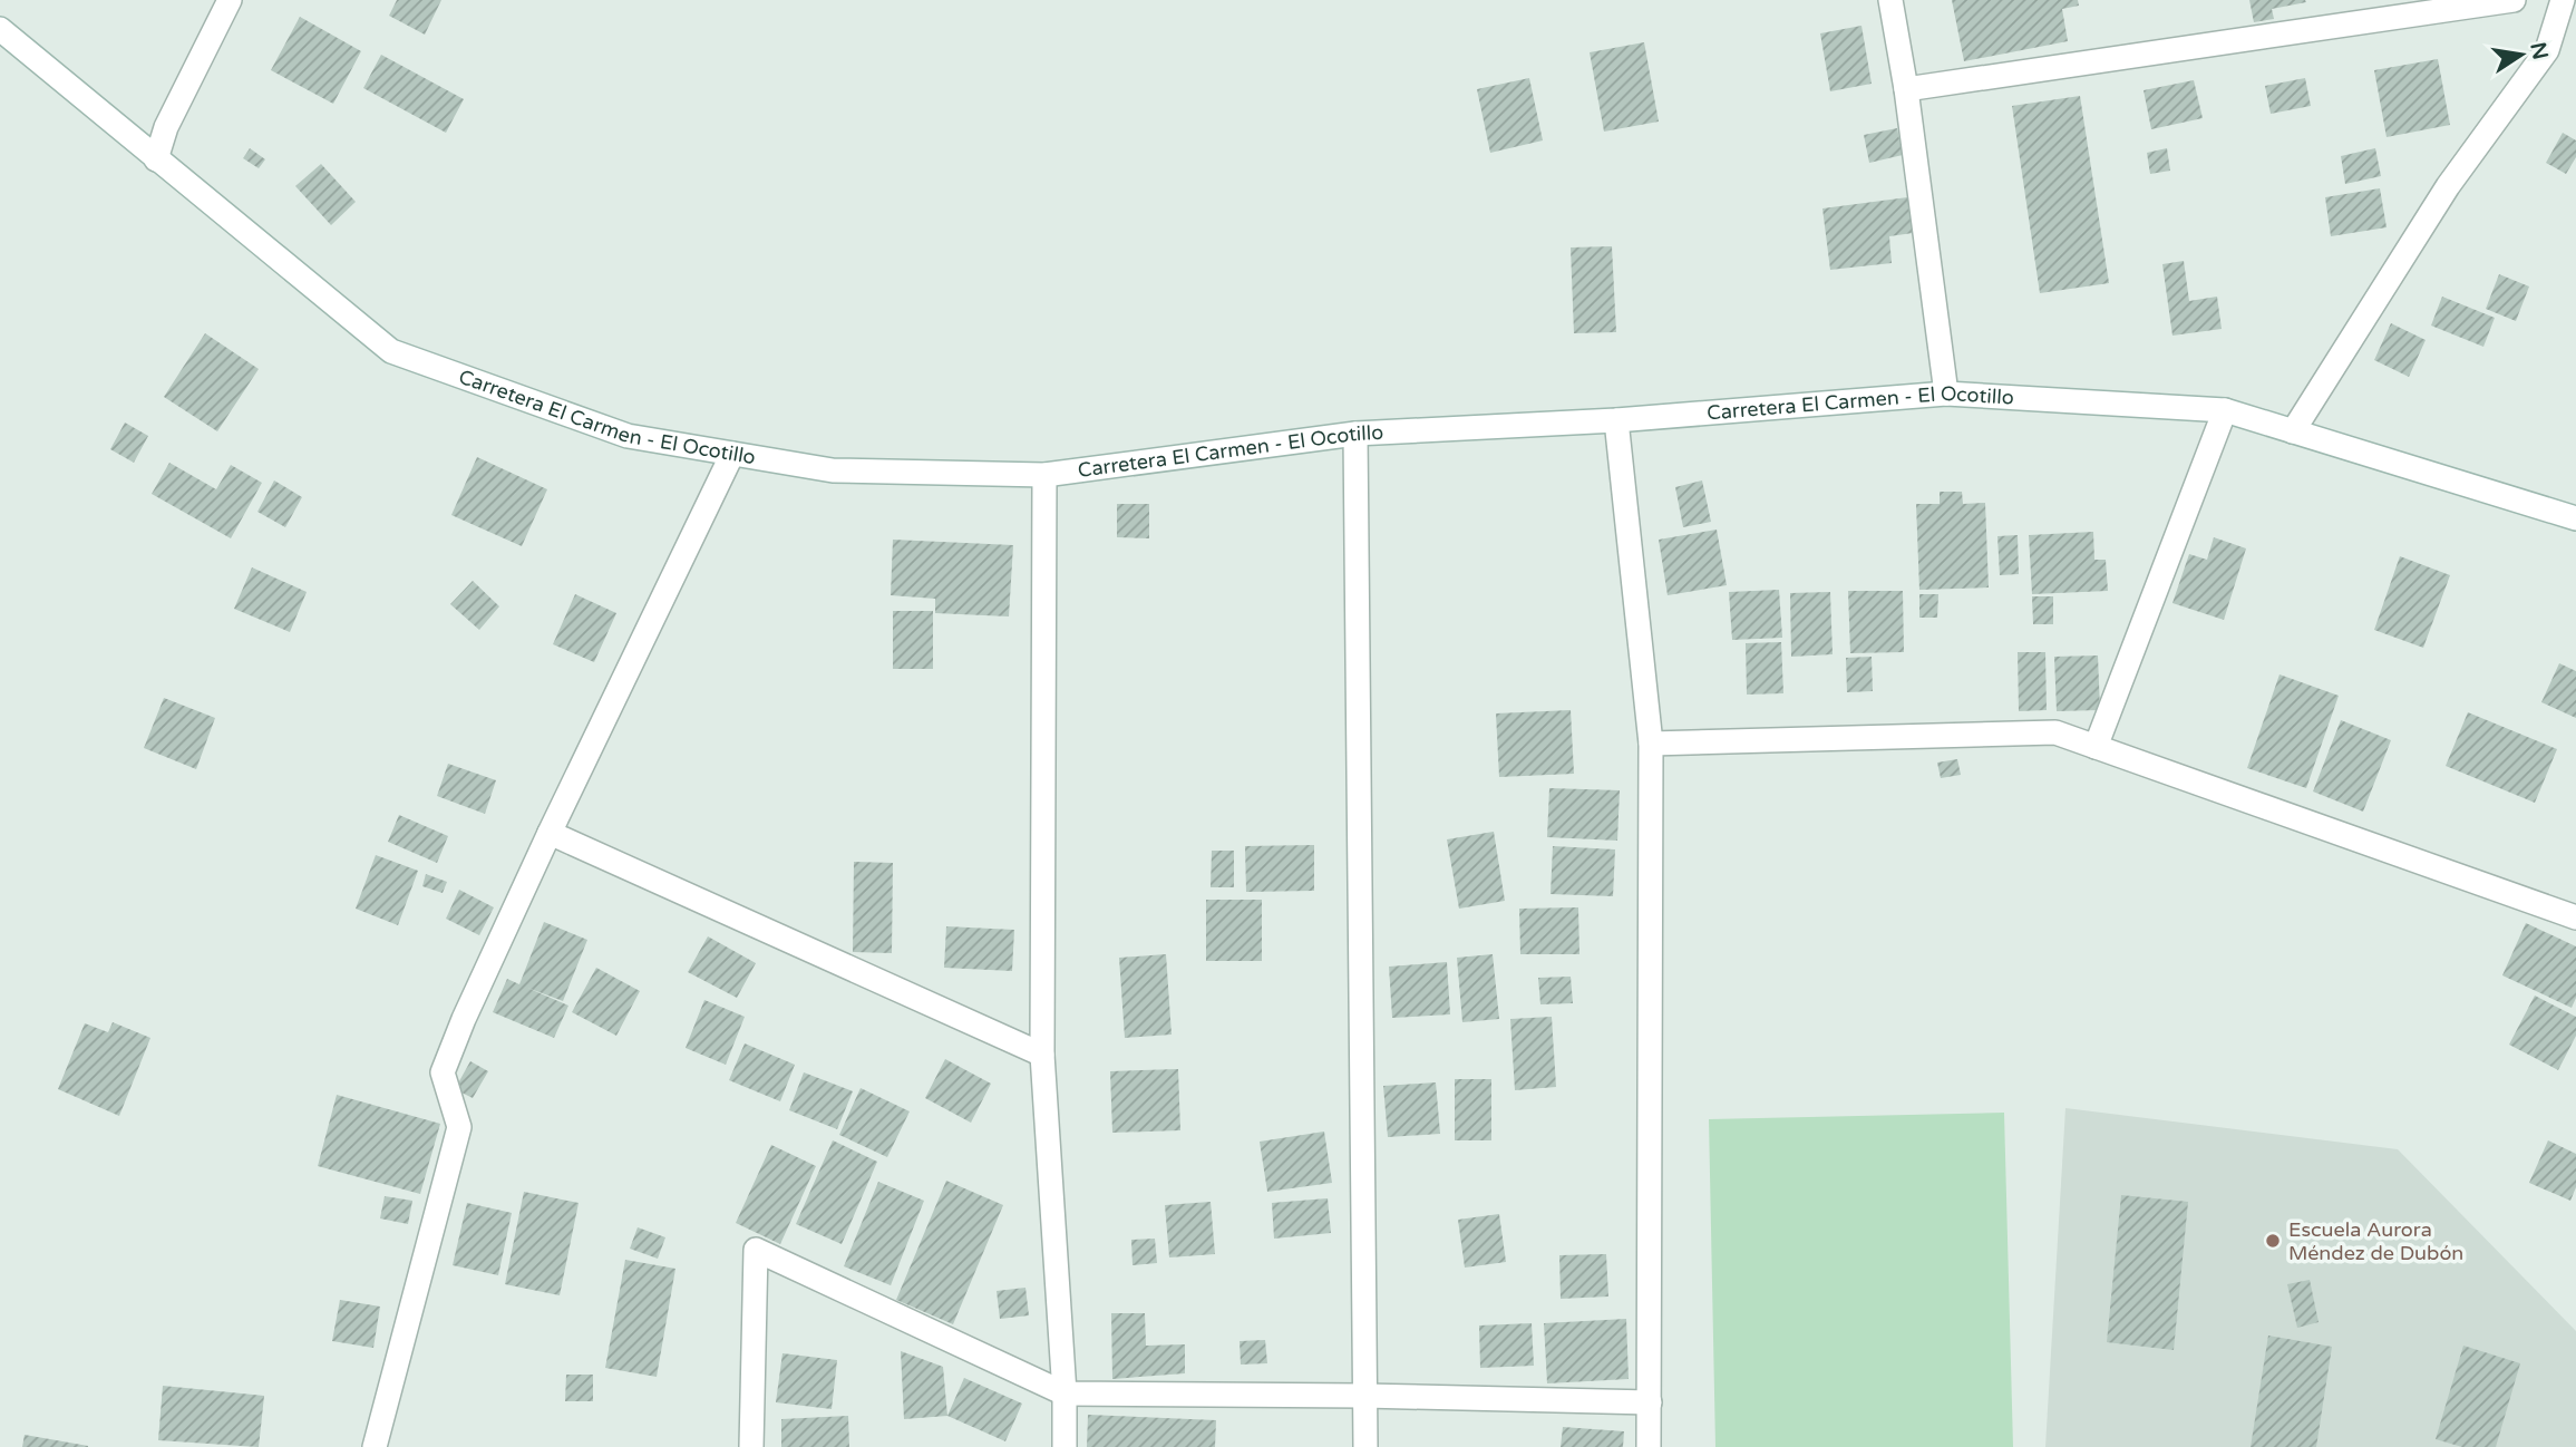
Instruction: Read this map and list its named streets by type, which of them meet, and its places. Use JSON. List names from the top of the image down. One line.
{"streets":{"street":["Carretera El Carmen - El Ocotillo"]},"places":["Escuela Aurora Méndez de Dubón"],"north":"right"}
